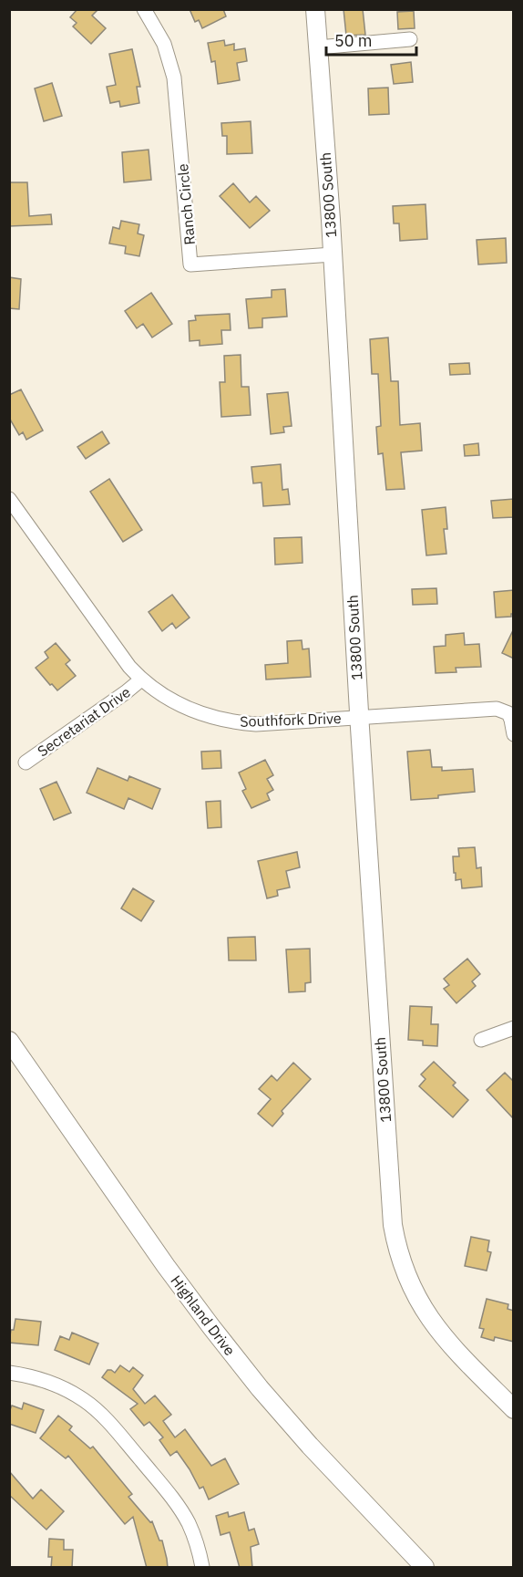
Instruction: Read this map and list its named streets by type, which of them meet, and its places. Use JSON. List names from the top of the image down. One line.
{"streets":{"main road":["13800 South","Highland Drive"],"street":["Ranch Circle","Southfork Drive","Secretariat Drive"]},"crossings":[["13800 South","Ranch Circle"],["13800 South","Southfork Drive"],["Southfork Drive","Secretariat Drive"]],"scale_bar":"50 m"}
